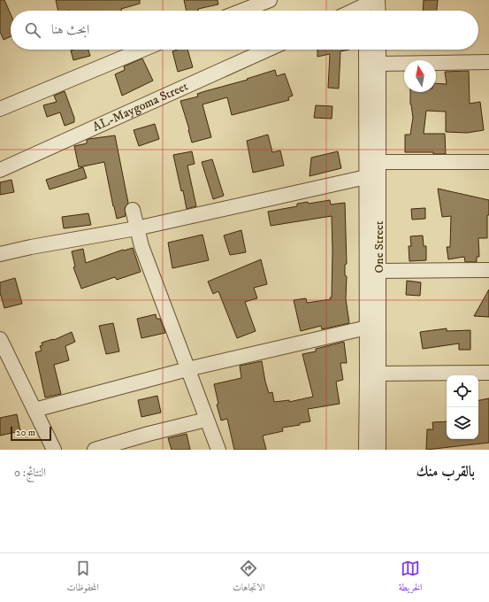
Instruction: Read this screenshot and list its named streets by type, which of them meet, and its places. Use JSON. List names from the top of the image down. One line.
{"streets":{"street":["AL-Maygoma Street","One Street"]},"scale_bar":"20 m","north":"top","page":{"search":"ابحث هنا","scale":"20 m","heading":["بالقرب منك","النتائج: 0"],"nav":["الخريطة","الاتجاهات","المحفوظات"]}}
